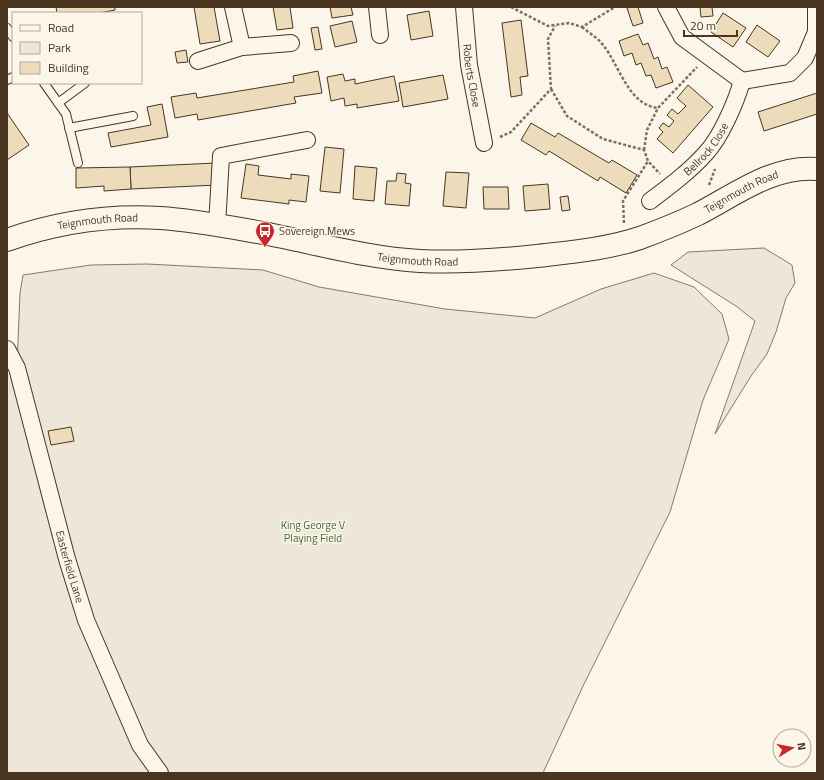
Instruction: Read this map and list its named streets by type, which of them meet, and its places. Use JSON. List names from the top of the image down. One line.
{"streets":{"main road":["Teignmouth Road"],"street":["Roberts Close","Bellrock Close","Easterfield Lane"]},"parks":["King George V Playing Field"],"places":{"bus stop":["Sovereign Mews"]},"legend":["Road","Park","Building"],"scale_bar":"20 m","north":"right"}
